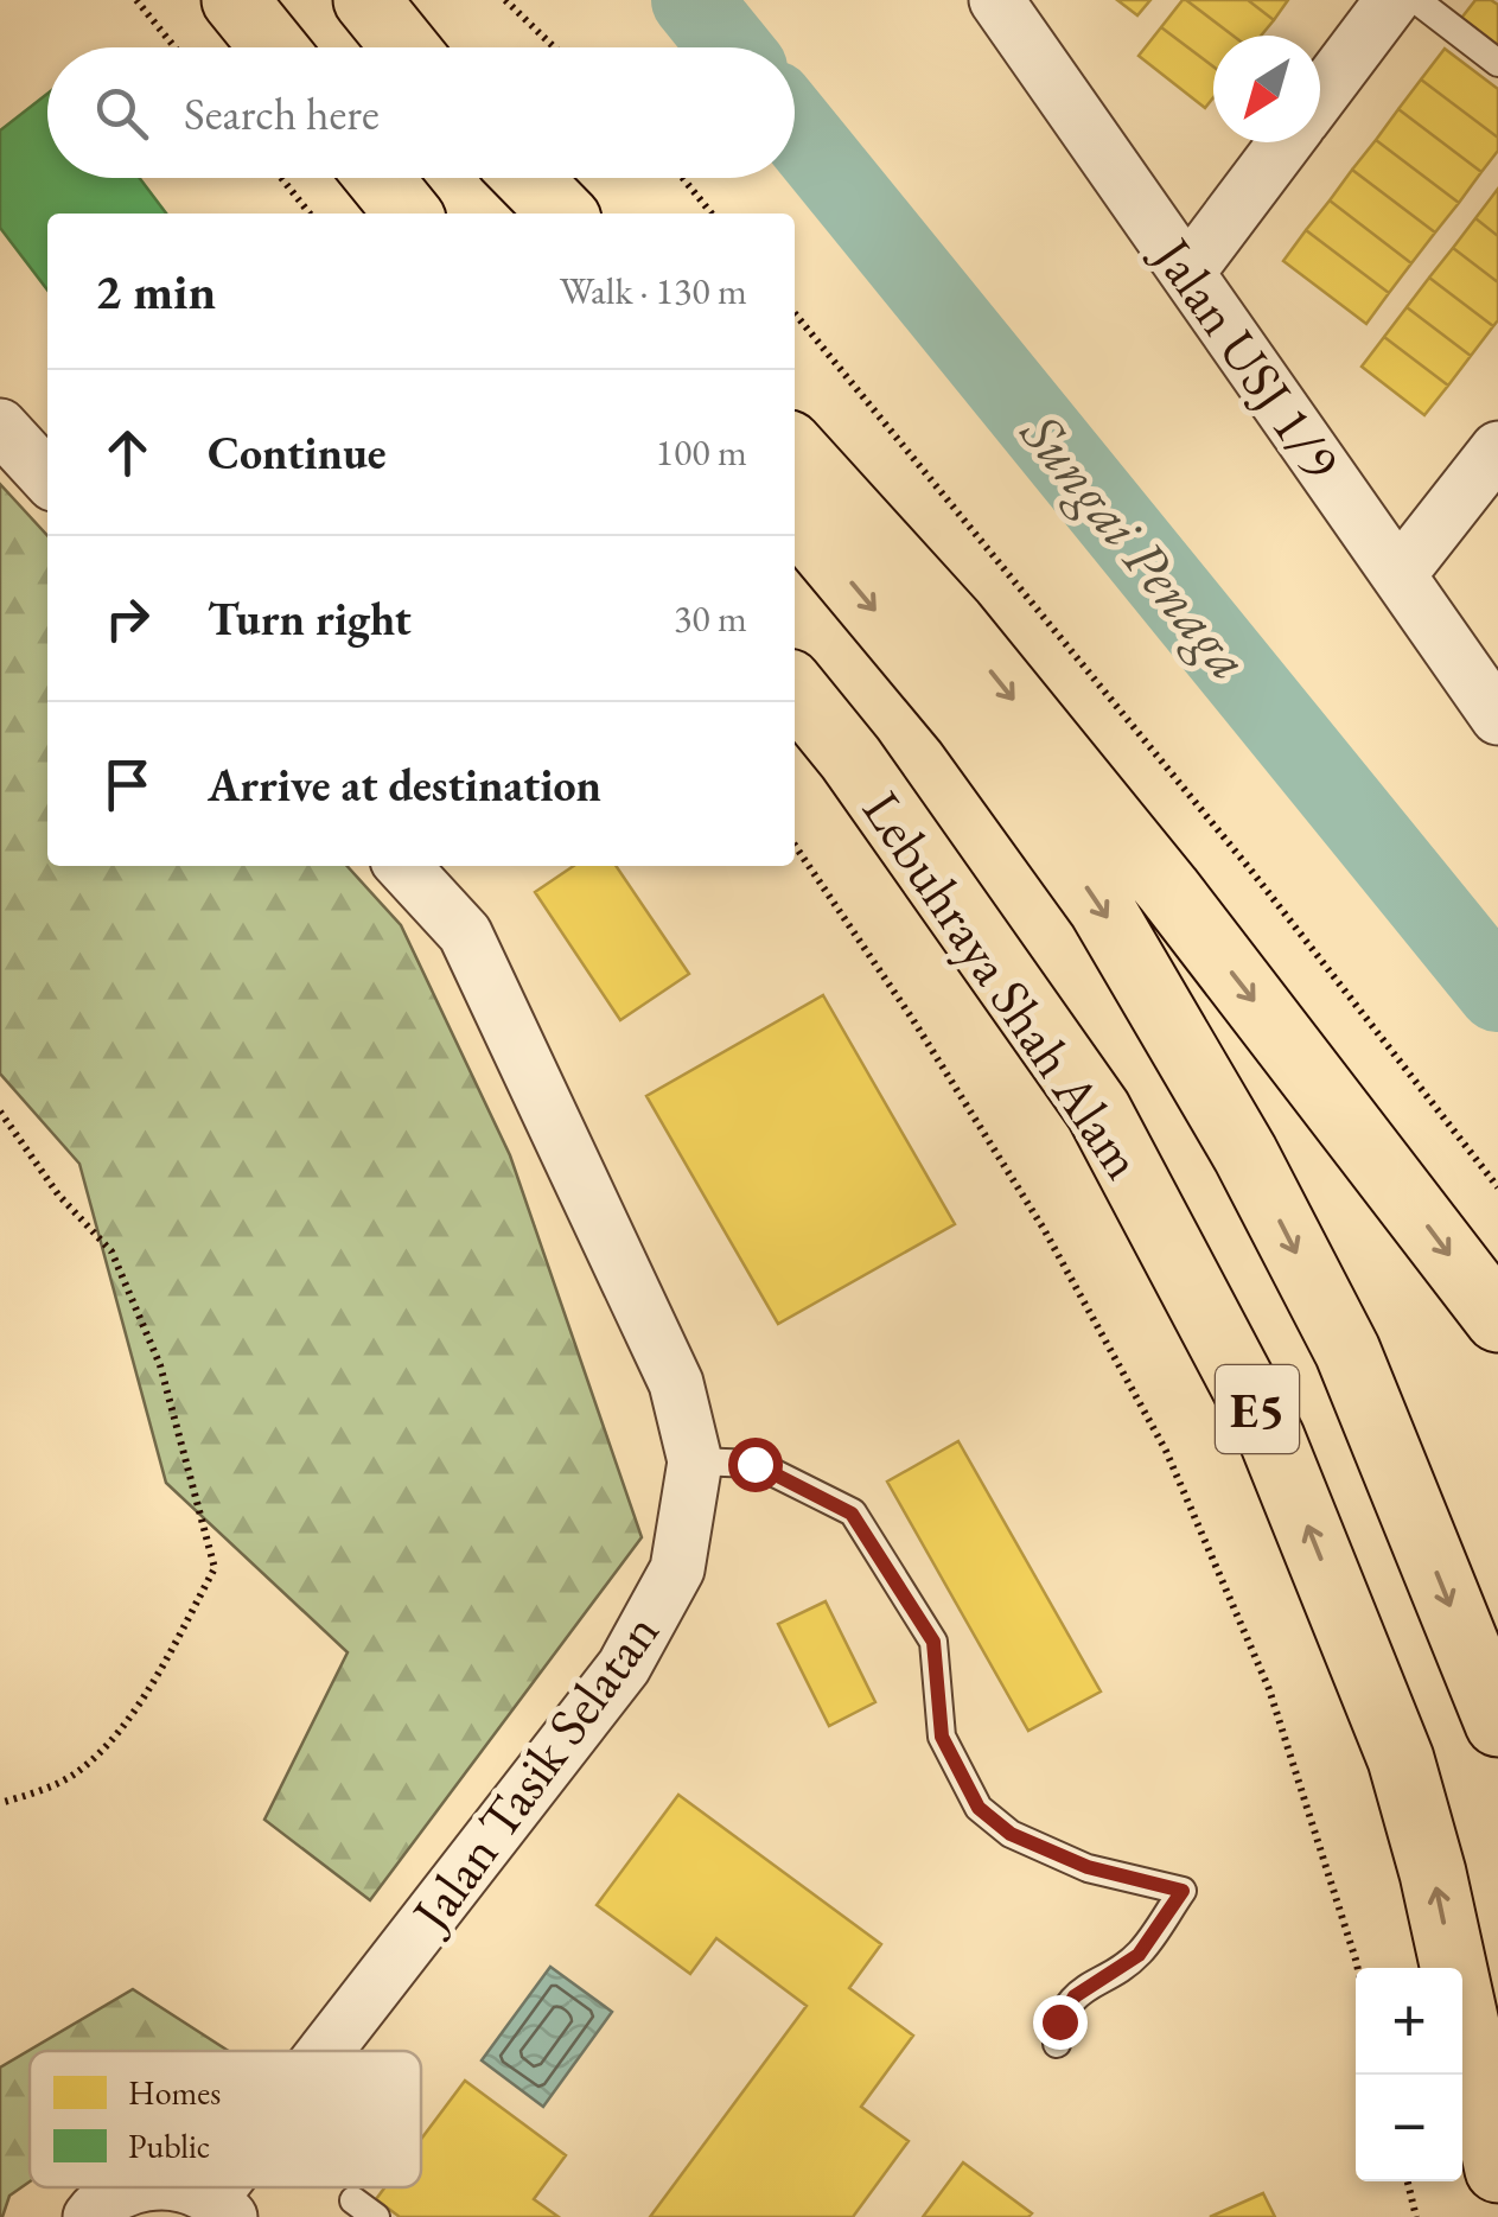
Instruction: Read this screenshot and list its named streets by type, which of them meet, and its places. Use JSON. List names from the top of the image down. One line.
{"streets":{"highway":["Lebuhraya Shah Alam","E5"],"street":["Jalan USJ 1/9","Jalan Tasik Selatan"]},"water":["Sungai Penaga"],"legend":["Homes","Public"],"north":"bottom left","page":{"search":"Search here","heading":["2 min","Walk · 130 m"],"list":[["Continue","100 m"],["Turn right","30 m"],"Arrive at destination"],"map_buttons":["+","−"]}}
